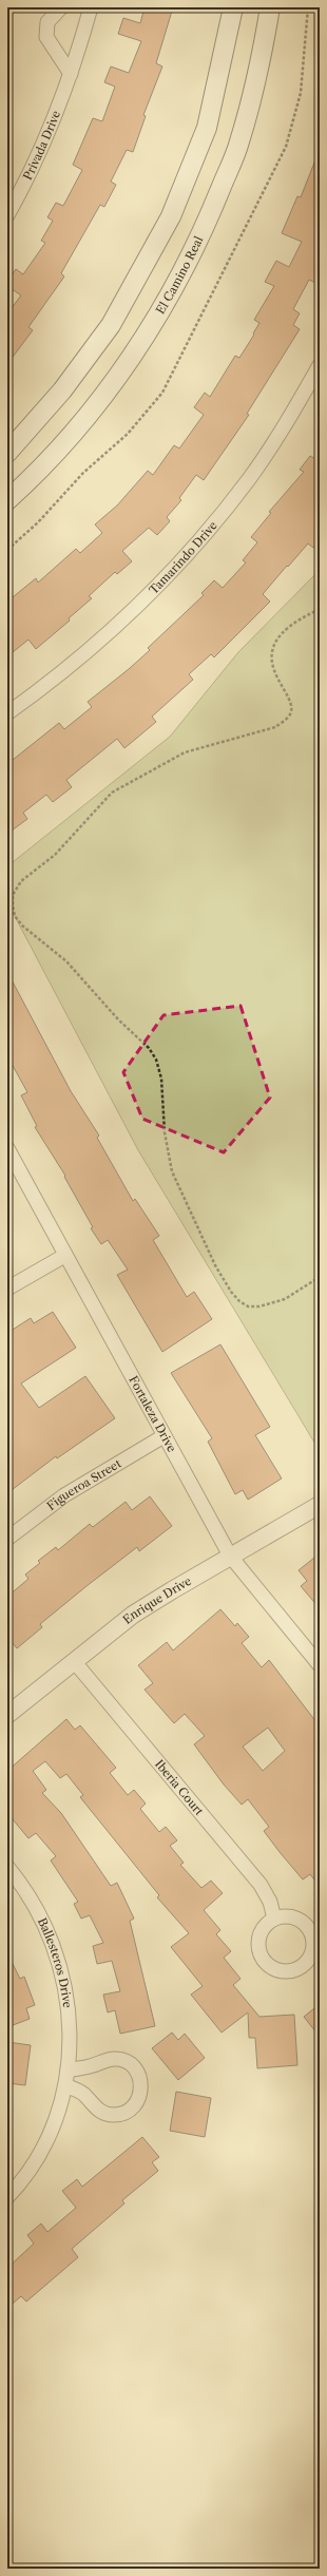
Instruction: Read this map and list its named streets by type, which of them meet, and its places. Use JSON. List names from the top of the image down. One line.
{"streets":{"main road":["El Camino Real"],"street":["Privada Drive","Tamarindo Drive","Fortaleza Drive","Figueroa Street","Enrique Drive","Iberia Court","Ballesteros Drive"]},"crossings":[["Fortaleza Drive","Figueroa Street"],["Fortaleza Drive","Enrique Drive"],["Enrique Drive","Iberia Court"]]}
